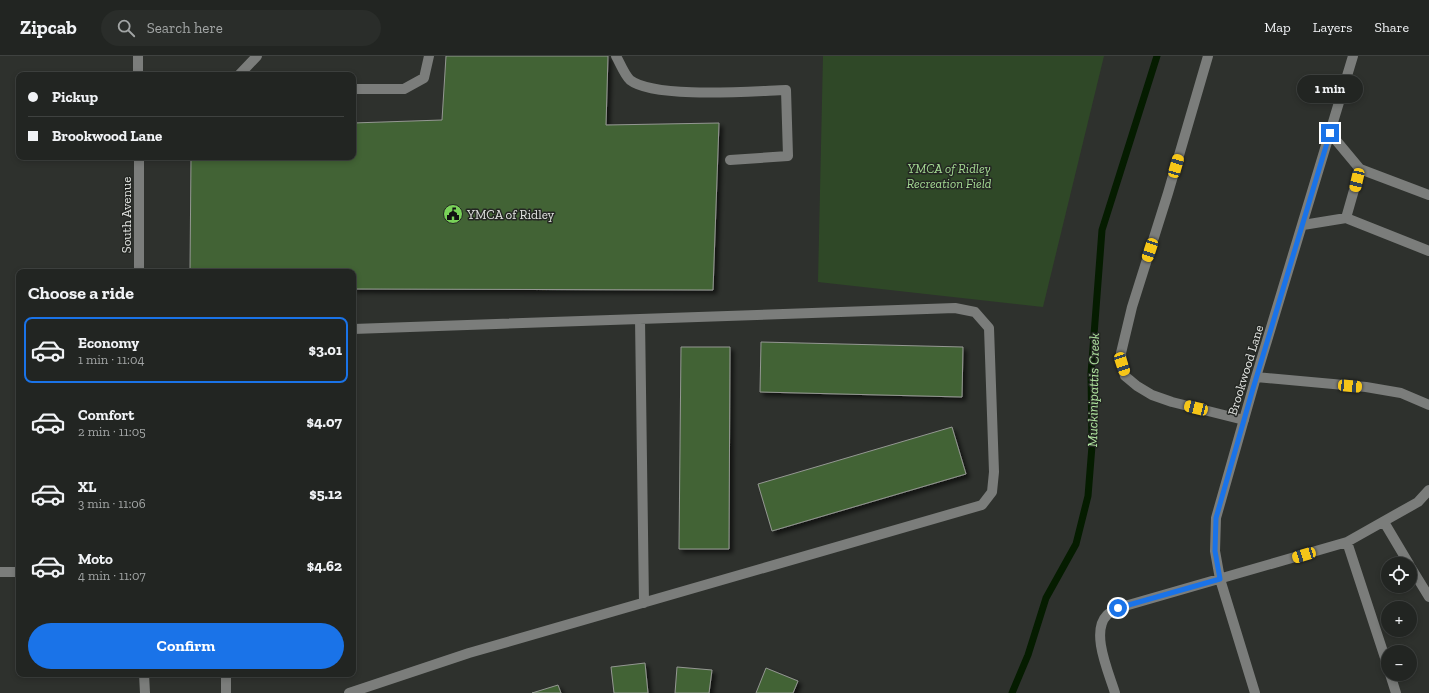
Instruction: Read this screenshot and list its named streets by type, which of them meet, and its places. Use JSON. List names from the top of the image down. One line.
{"streets":{"street":["South Avenue","Brookwood Lane"]},"water":["Muckinipattis Creek"],"parks":["YMCA of Ridley Recreation Field"],"places":{"public building":["YMCA of Ridley"]},"page":{"header":"Zipcab","search":"Search here","nav":["Map","Layers","Share"],"banner":["Pickup","Brookwood Lane"],"bubble":"1 min","heading":"Choose a ride","list":[{"name":"Economy","note":"1 min · 11:04","value":"$3.01"},{"name":"Comfort","note":"2 min · 11:05","value":"$4.07"},{"name":"XL","note":"3 min · 11:06","value":"$5.12"},{"name":"Moto","note":"4 min · 11:07","value":"$4.62"}],"map_buttons":["+","−"],"buttons":"Confirm"}}
